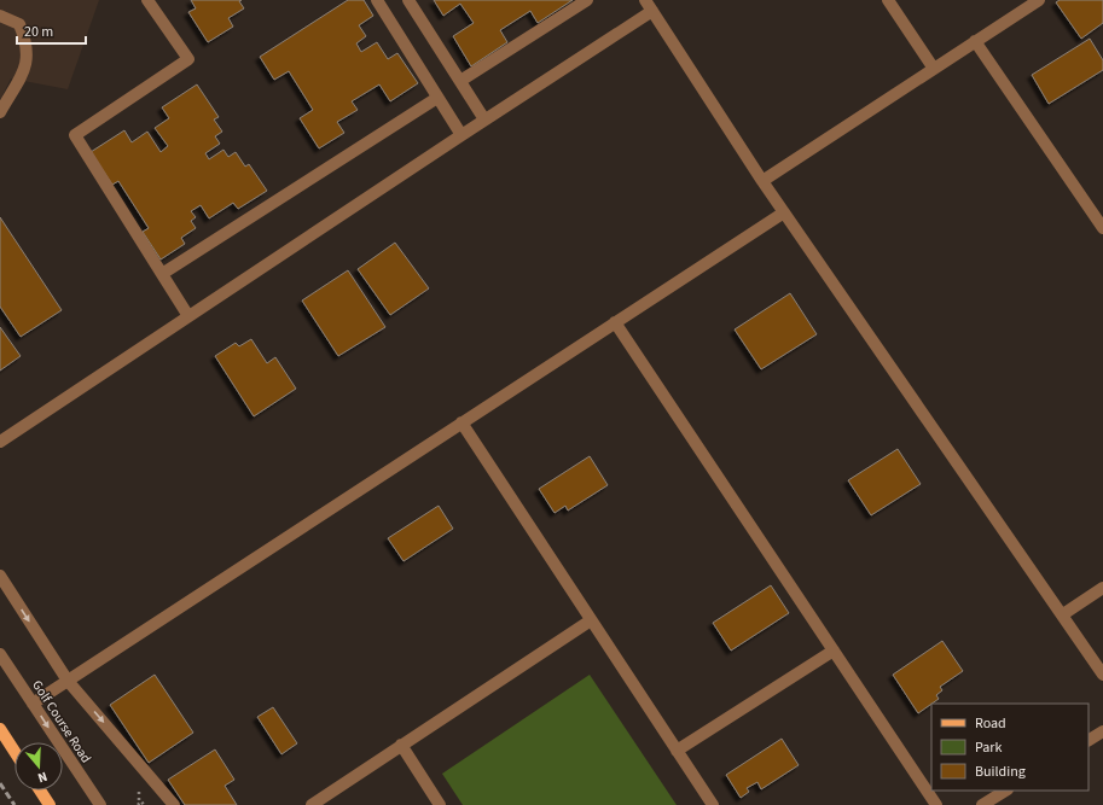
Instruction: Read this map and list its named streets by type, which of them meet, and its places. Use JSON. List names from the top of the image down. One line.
{"streets":{"street":["Golf Course Road"]},"legend":["Road","Park","Building"],"scale_bar":"20 m","north":"bottom"}
